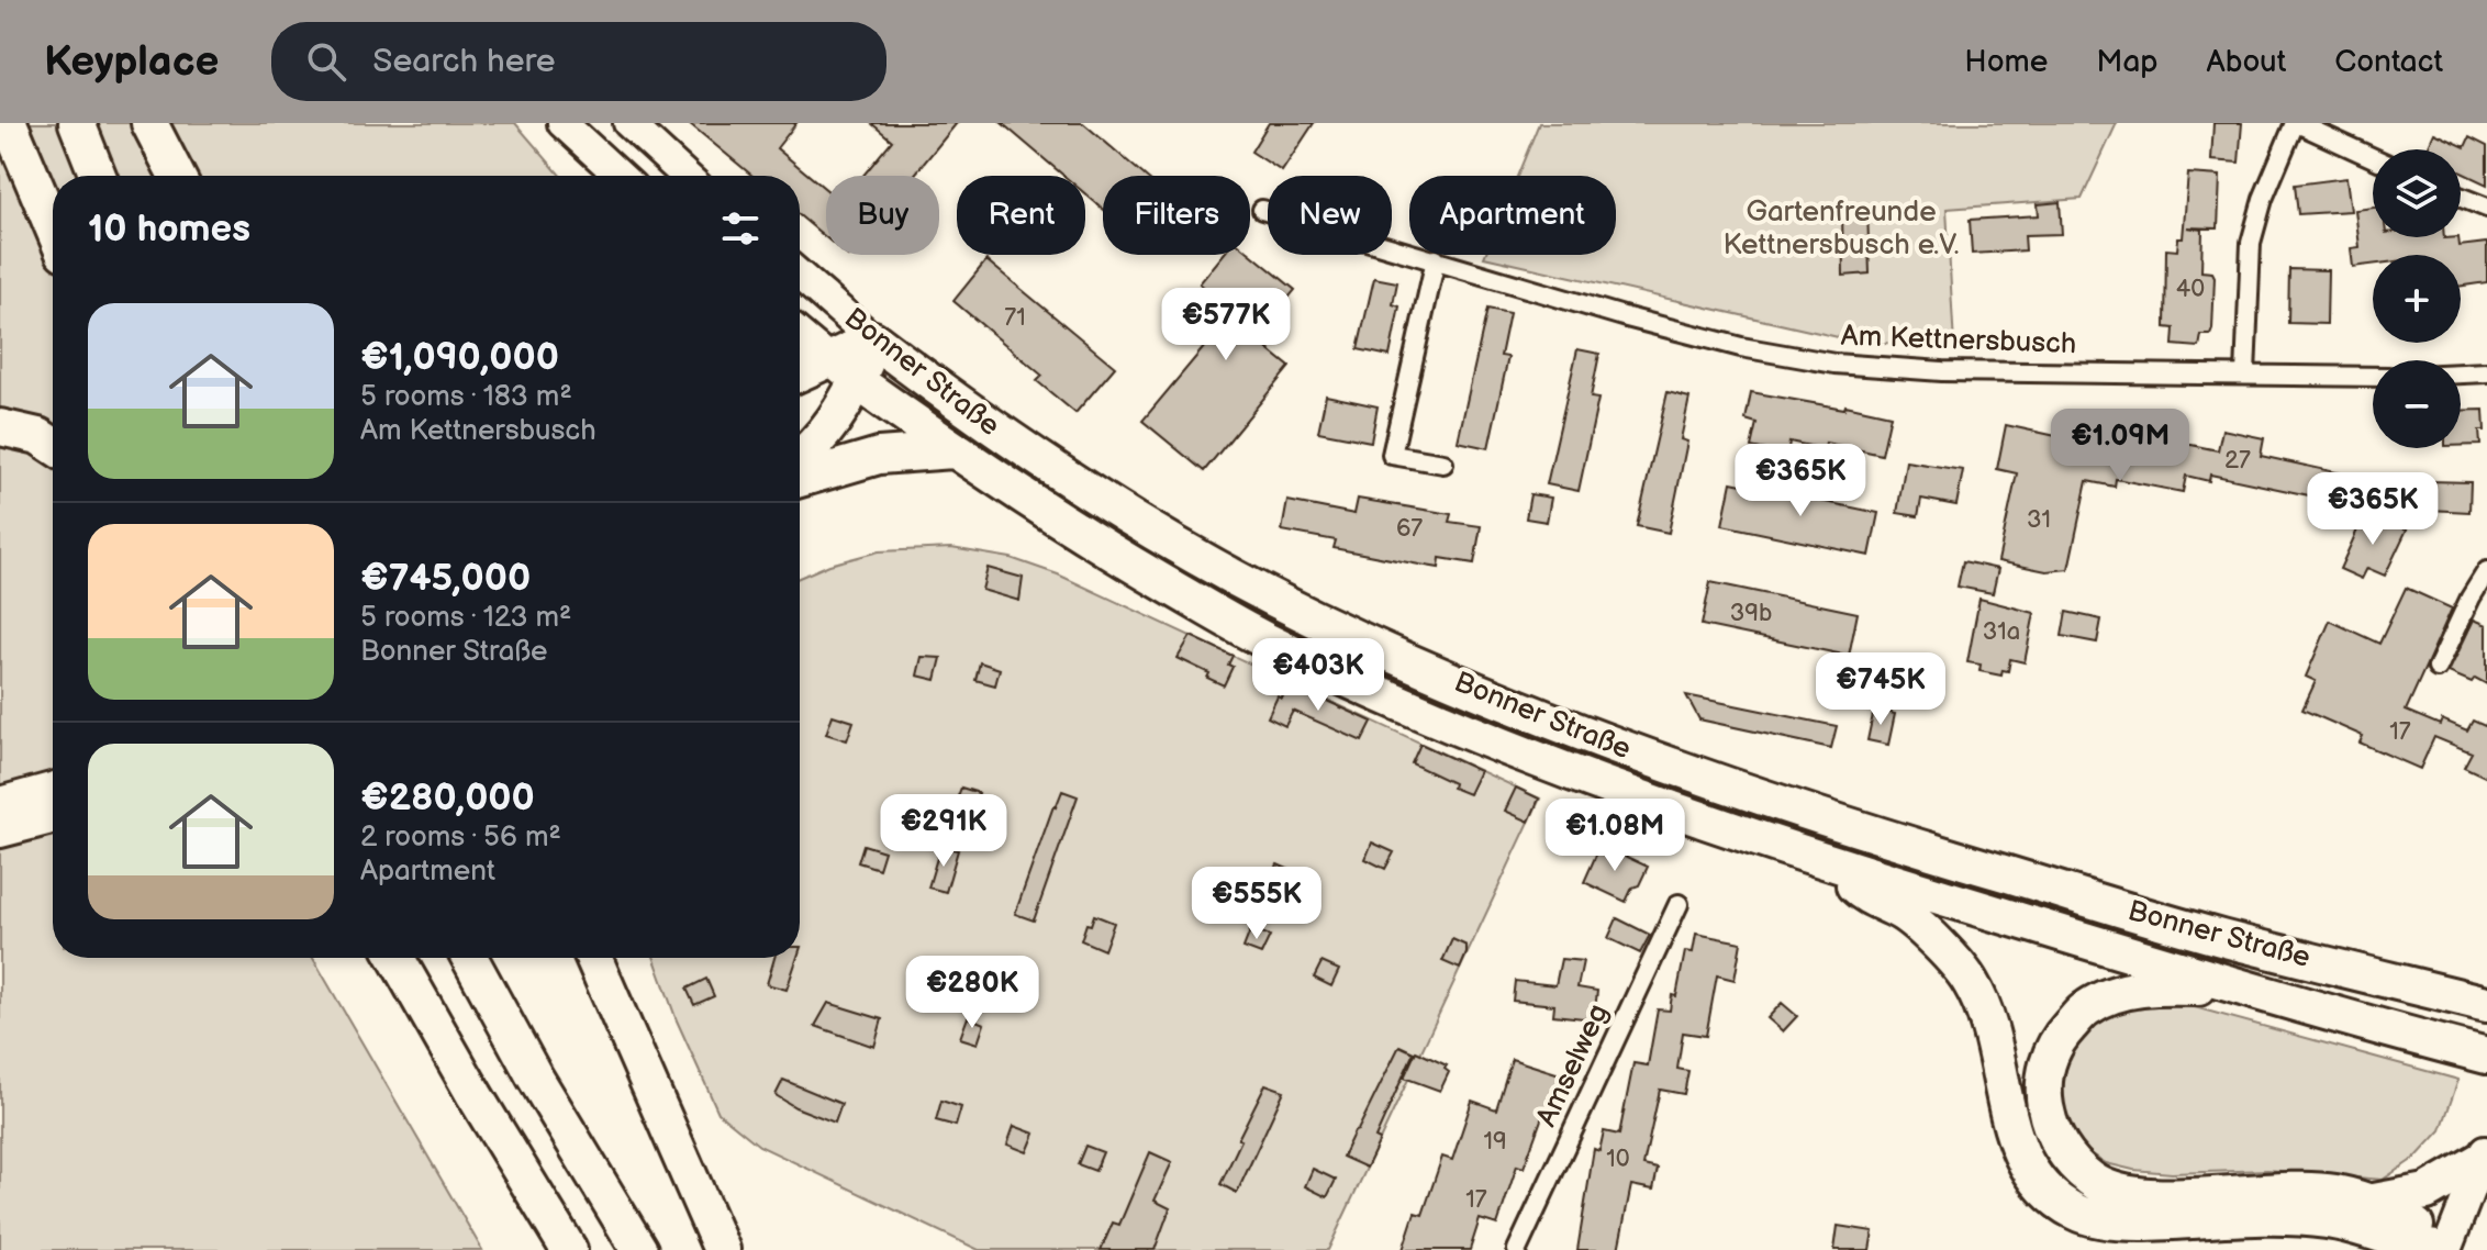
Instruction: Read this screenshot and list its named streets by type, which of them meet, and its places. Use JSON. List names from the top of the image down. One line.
{"streets":{"highway":["Bonner Straße"],"street":["Am Kettnersbusch","Amselweg"]},"parks":["Gartenfreunde Kettnersbusch e.V."],"house_numbers":["40","71","27","31","67","39b","31a","17","19","10","17"],"page":{"header":"Keyplace","search":"Search here","nav":["Home","Map","About","Contact"],"map_buttons":["+","−"],"chip":["Buy","Rent","Filters","New","Apartment"],"heading":"10 homes","list":[{"name":"€1,090,000","note":"5 rooms · 183 m² · Am Kettnersbusch"},{"name":"€745,000","note":"5 rooms · 123 m² · Bonner Straße"},{"name":"€280,000","note":"2 rooms · 56 m² · Apartment"}],"price":["€577K","€1.09M","€365K","€365K","€403K","€745K","€291K","€1.08M","€555K","€280K"]}}
